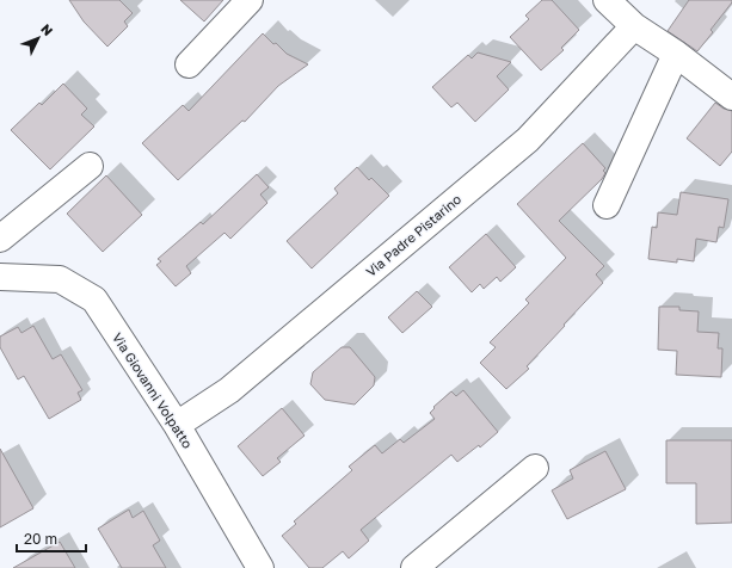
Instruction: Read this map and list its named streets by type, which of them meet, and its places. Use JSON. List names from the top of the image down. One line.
{"streets":{"street":["Via Padre Pistarino","Via Giovanni Volpatto"]},"crossings":[["Via Padre Pistarino","Via Giovanni Volpatto"]],"scale_bar":"20 m","north":"top right"}
